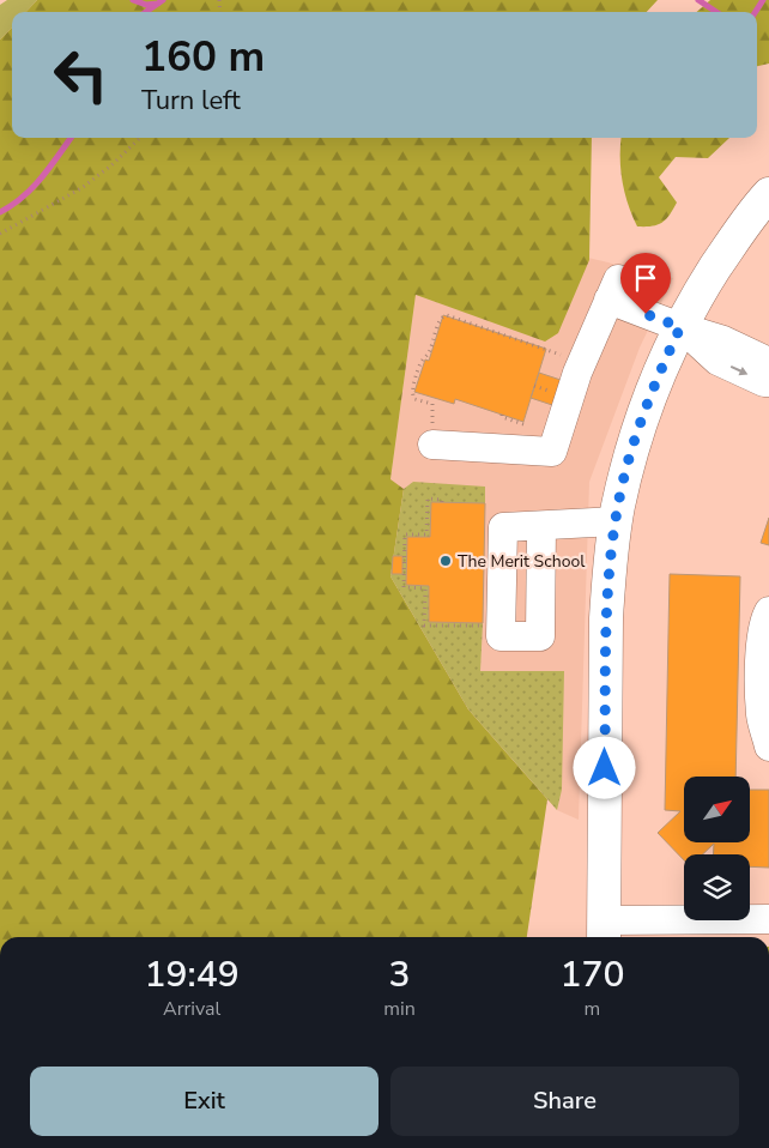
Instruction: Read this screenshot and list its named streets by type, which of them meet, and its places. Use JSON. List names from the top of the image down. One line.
{"places":["The Merit School"],"north":"top right","page":{"turn":["160 m","Turn left"],"eta":["19:49","Arrival","3","min","170","m"],"buttons":["Exit","Share"]}}
